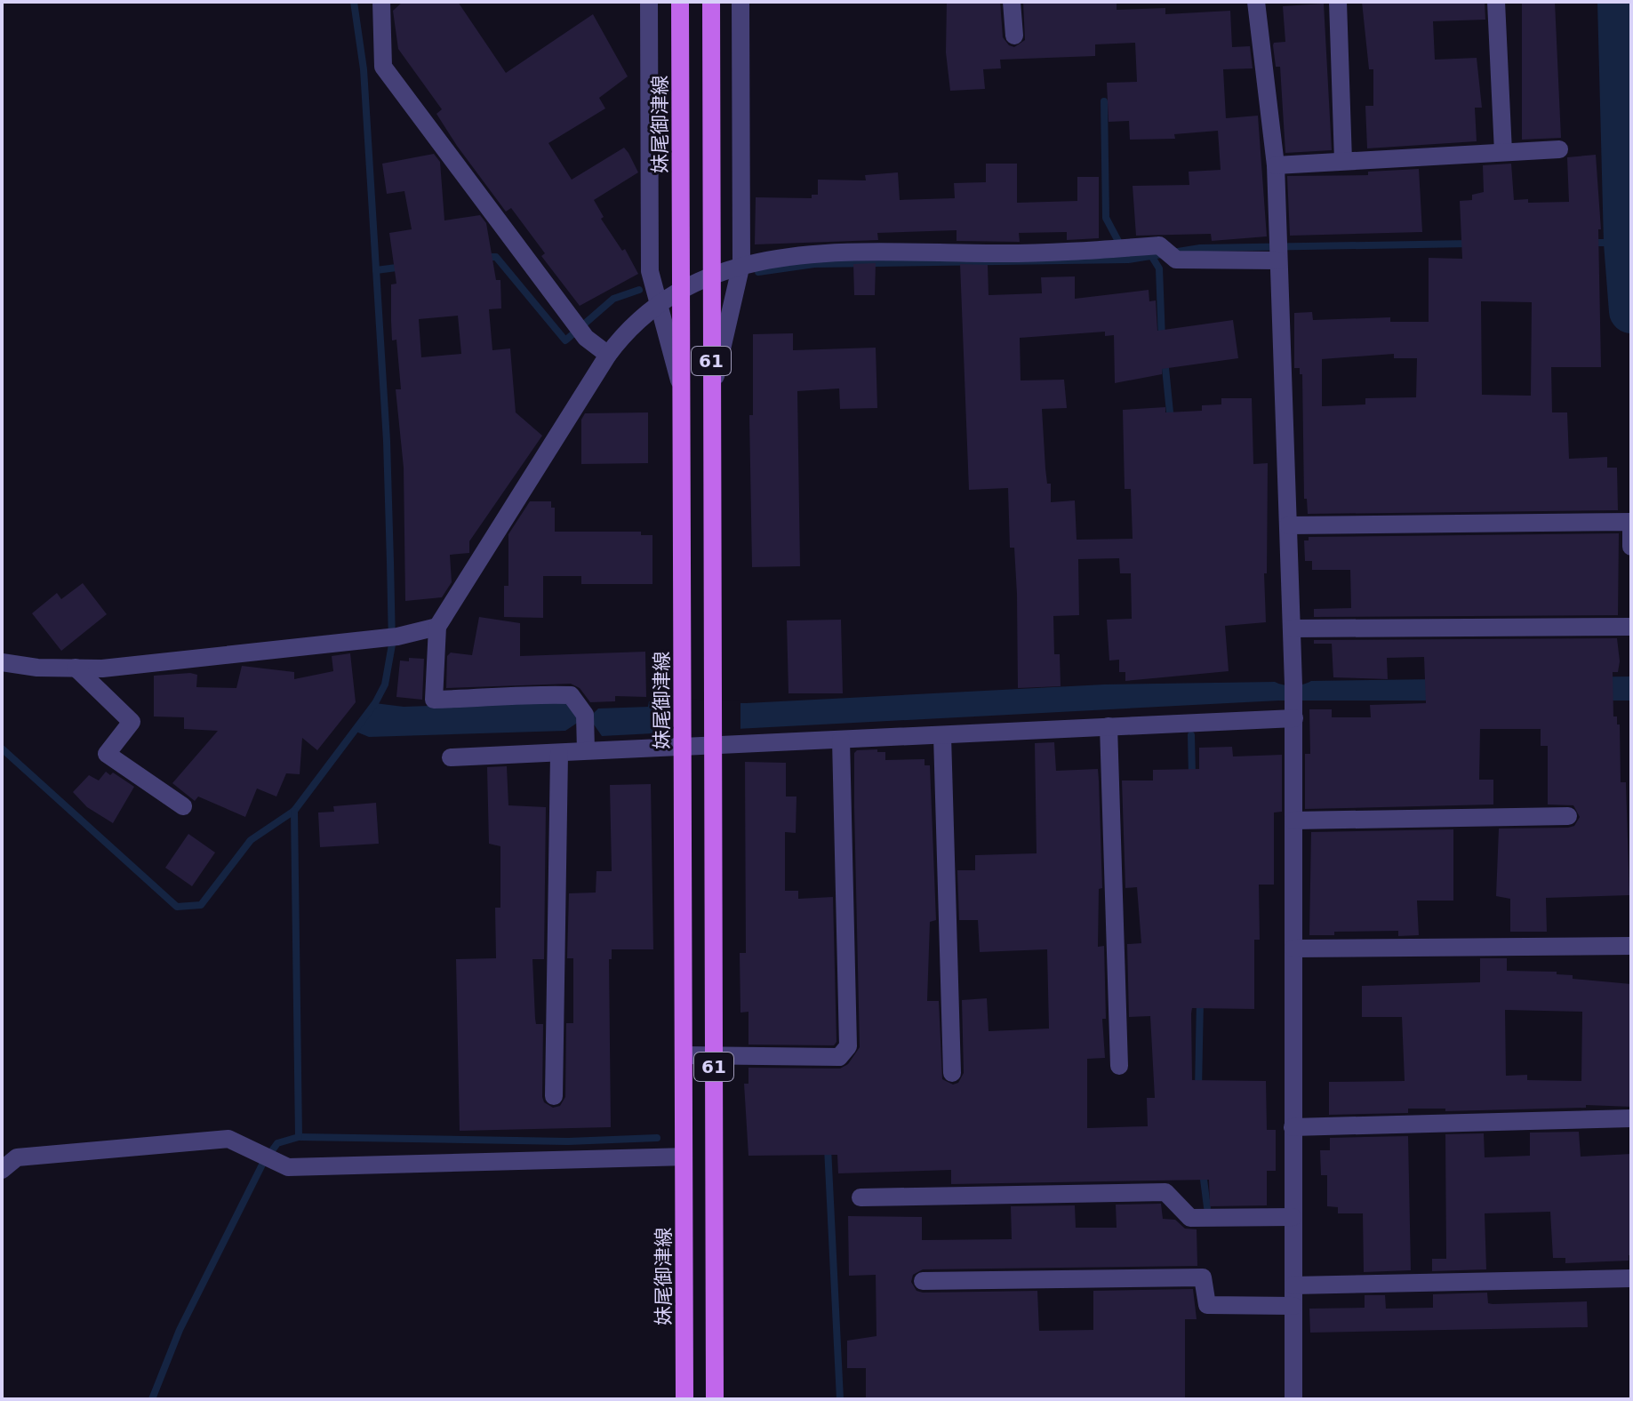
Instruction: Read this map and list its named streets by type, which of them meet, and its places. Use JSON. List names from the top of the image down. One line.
{"streets":{"main road":["妹尾御津線","61"]}}
